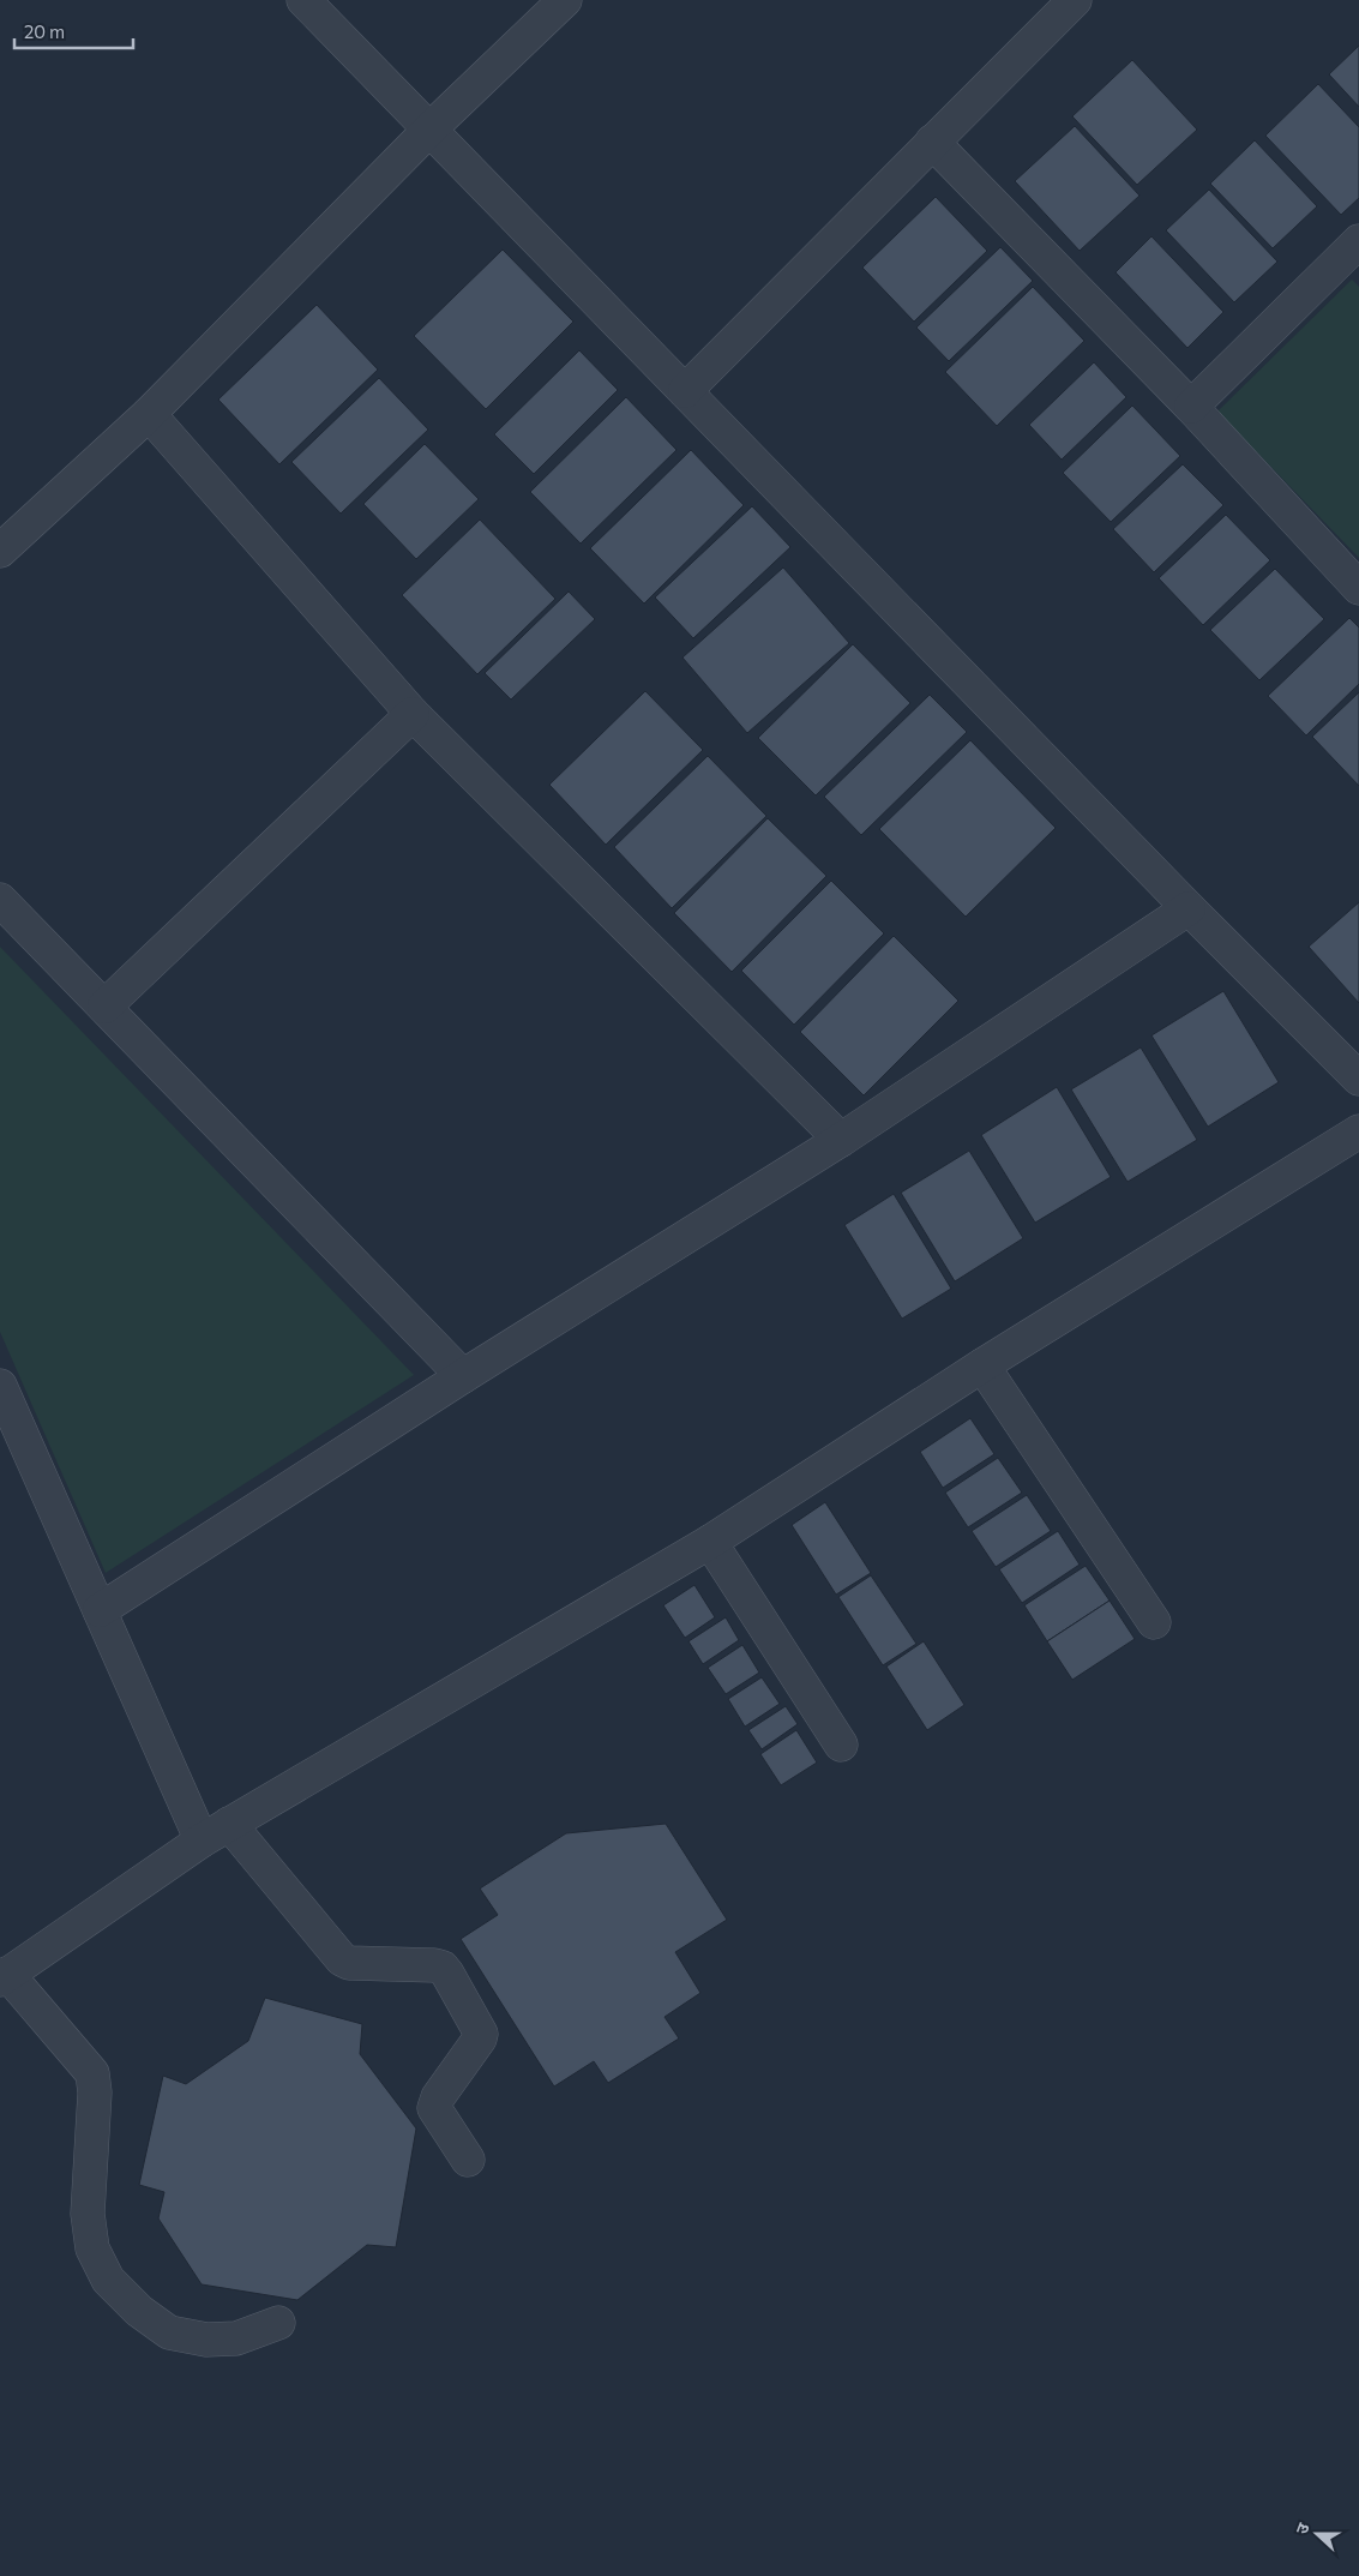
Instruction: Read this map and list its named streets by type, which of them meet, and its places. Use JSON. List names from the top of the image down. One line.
{"scale_bar":"20 m","north":"left"}
